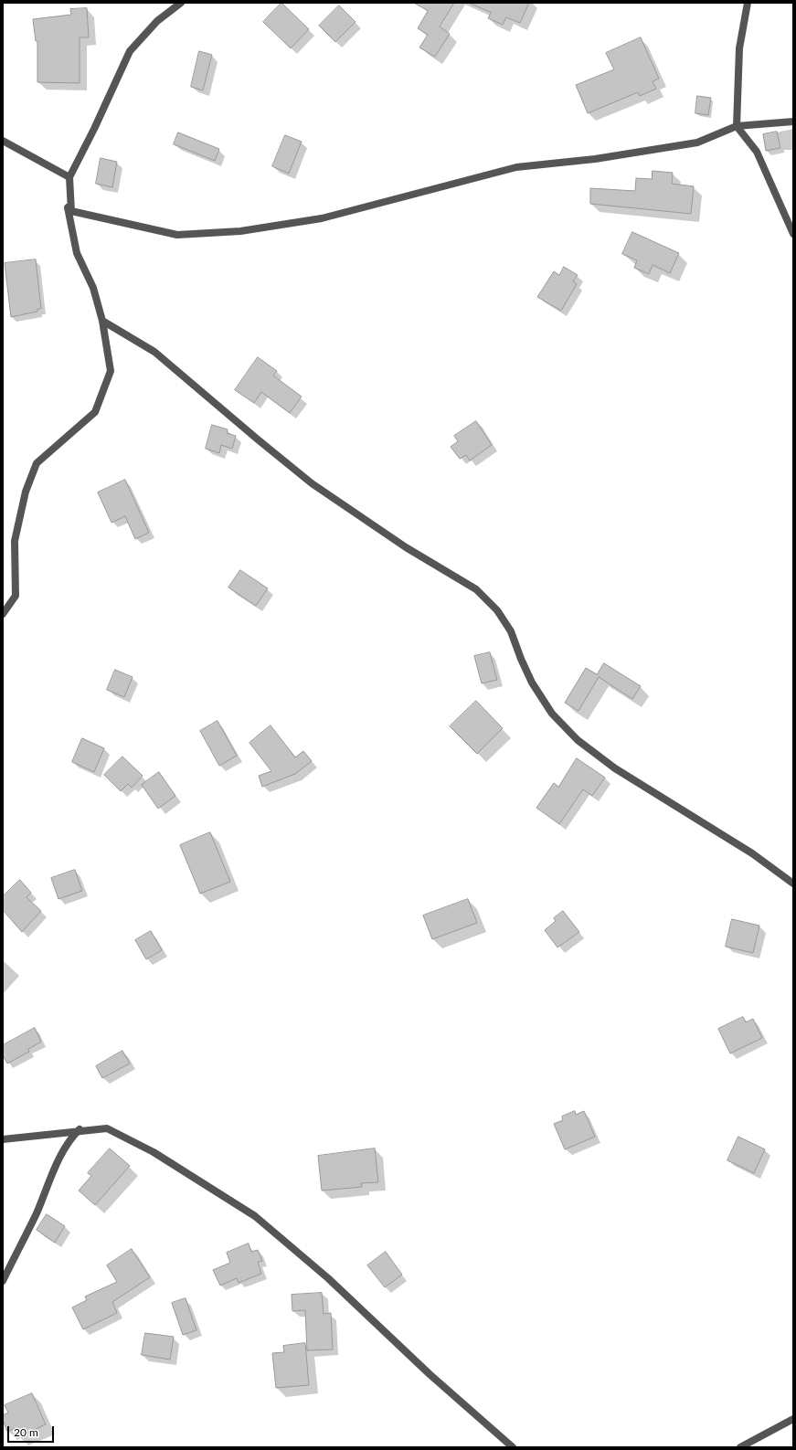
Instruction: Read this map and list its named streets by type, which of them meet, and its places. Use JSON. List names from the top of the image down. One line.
{"scale_bar":"20 m"}
